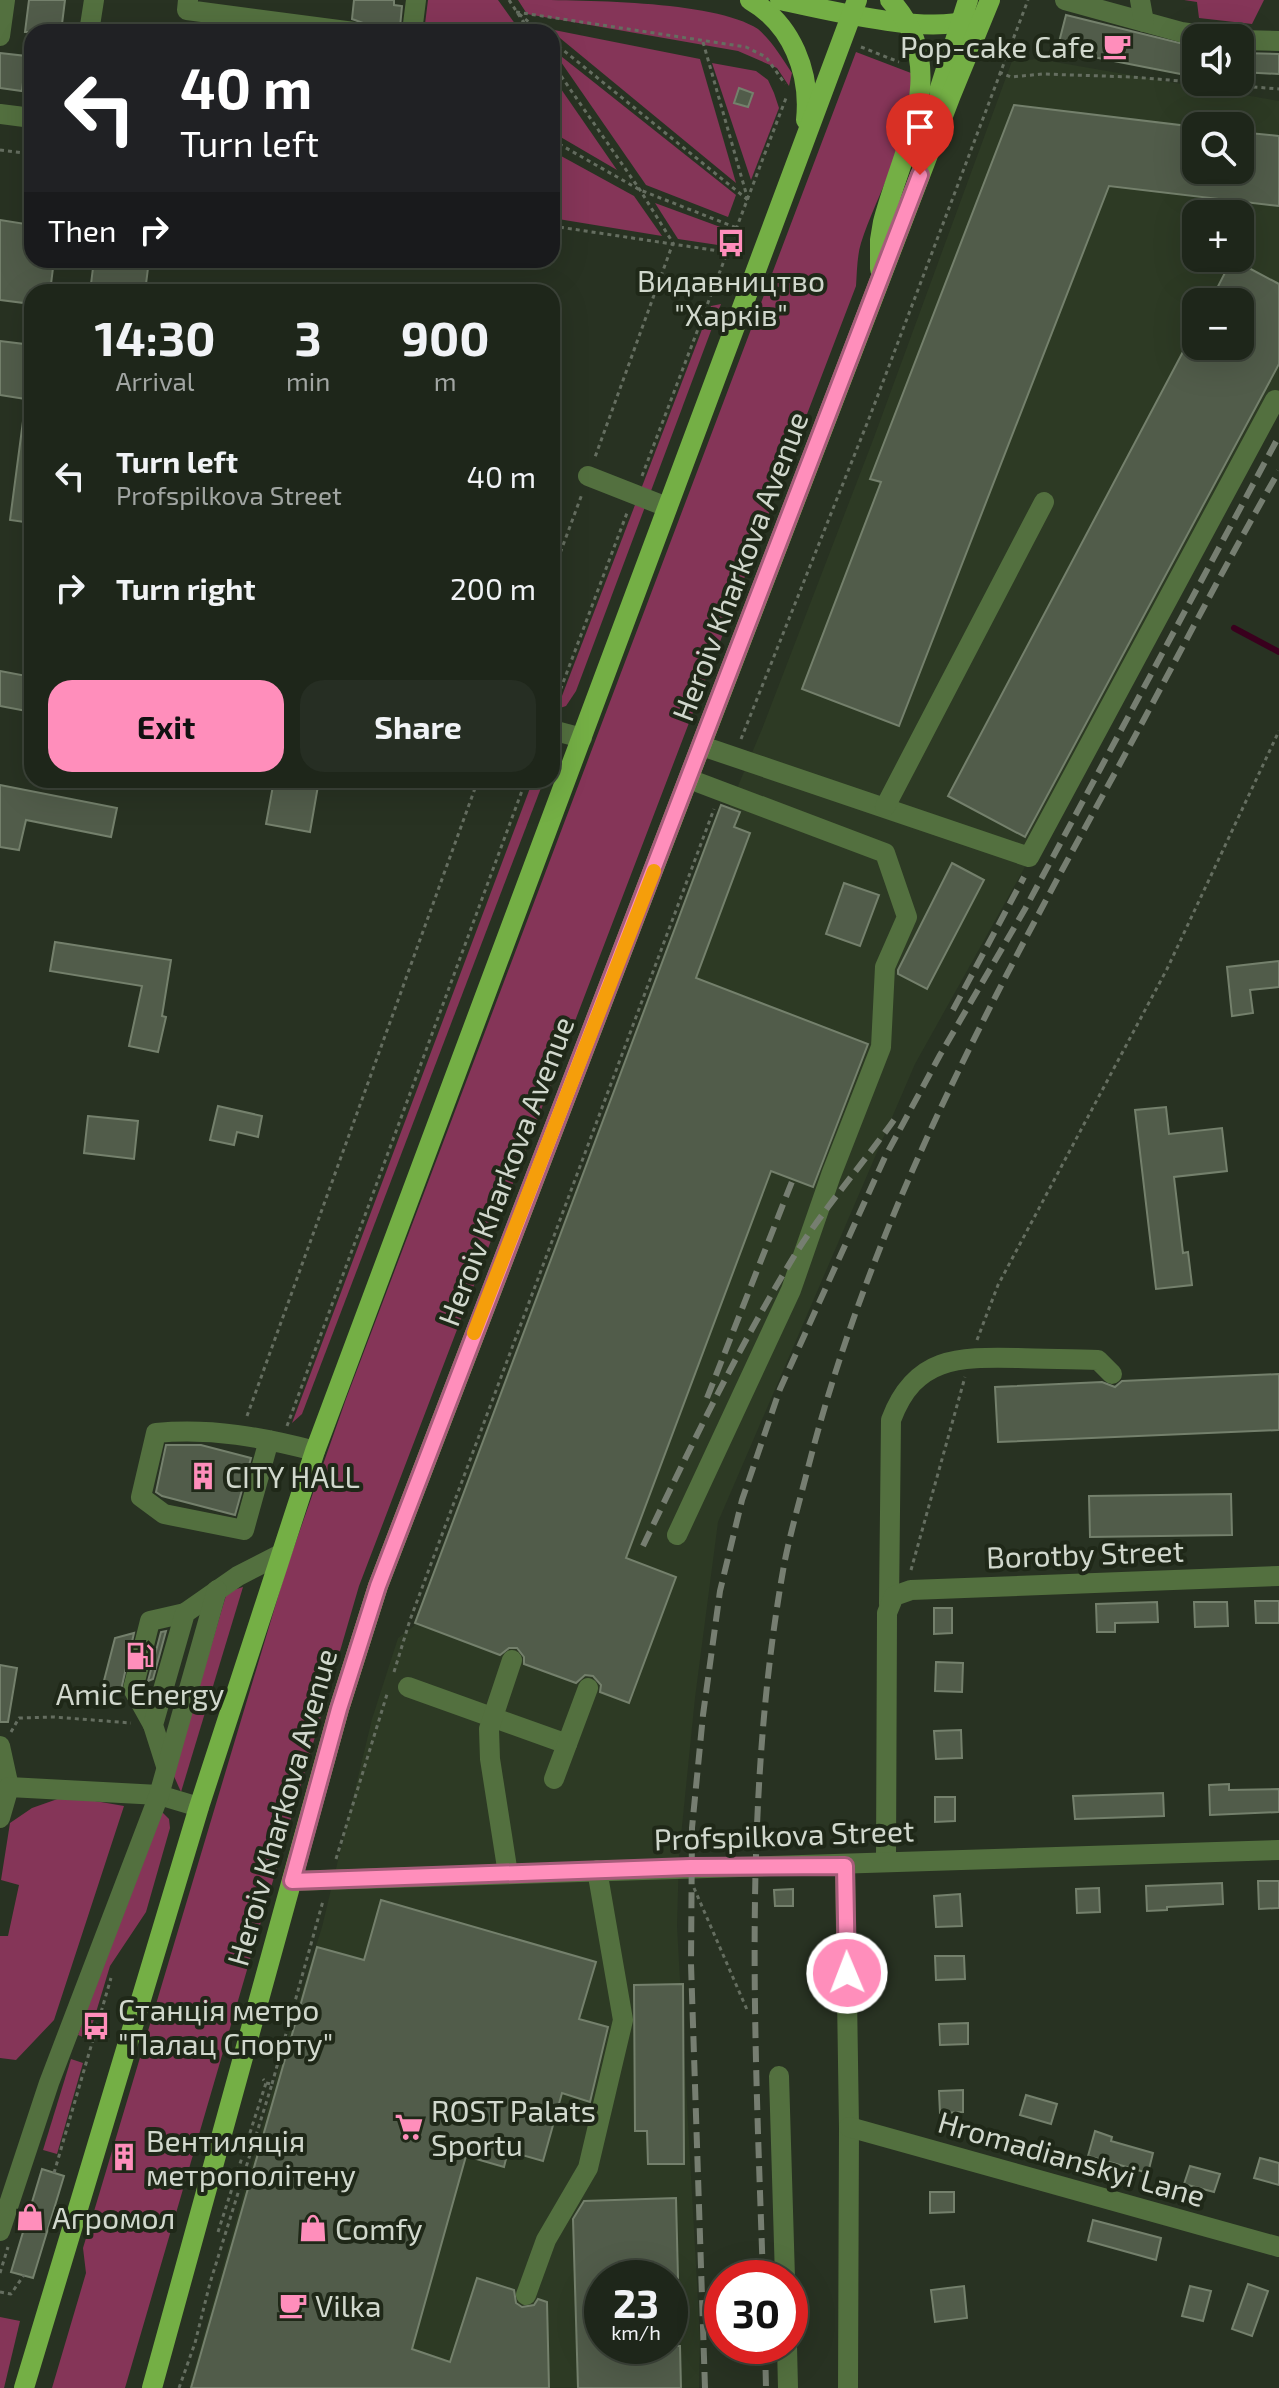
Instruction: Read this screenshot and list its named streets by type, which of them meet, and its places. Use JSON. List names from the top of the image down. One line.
{"streets":{"main road":["Heroiv Kharkova Avenue"],"street":["Borotby Street","Profspilkova Street","Hromadianskyi Lane"]},"crossings":[["Heroiv Kharkova Avenue","Profspilkova Street"]],"places":{"cafe":["Pop-cake Cafe","Vilka"],"bus stop":["Видавництво \"Харків\"","Станція метро \"Палац Спорту\""],"building":["CITY HALL","Вентиляція метрополітену"],"fuel station":["Amic Energy"],"supermarket":["ROST Palats Sportu"],"shop":["Агромол","Comfy"]},"page":{"map_buttons":["+","−"],"turn":["40 m","Turn left"],"then":"Then","eta":["14:30","Arrival","3","min","900","m"],"list":[{"name":"Turn left","note":"Profspilkova Street","value":"40 m"},{"name":"Turn right","value":"200 m"}],"buttons":["Exit","Share"],"speed":"23 km/h","limit":"30"}}
